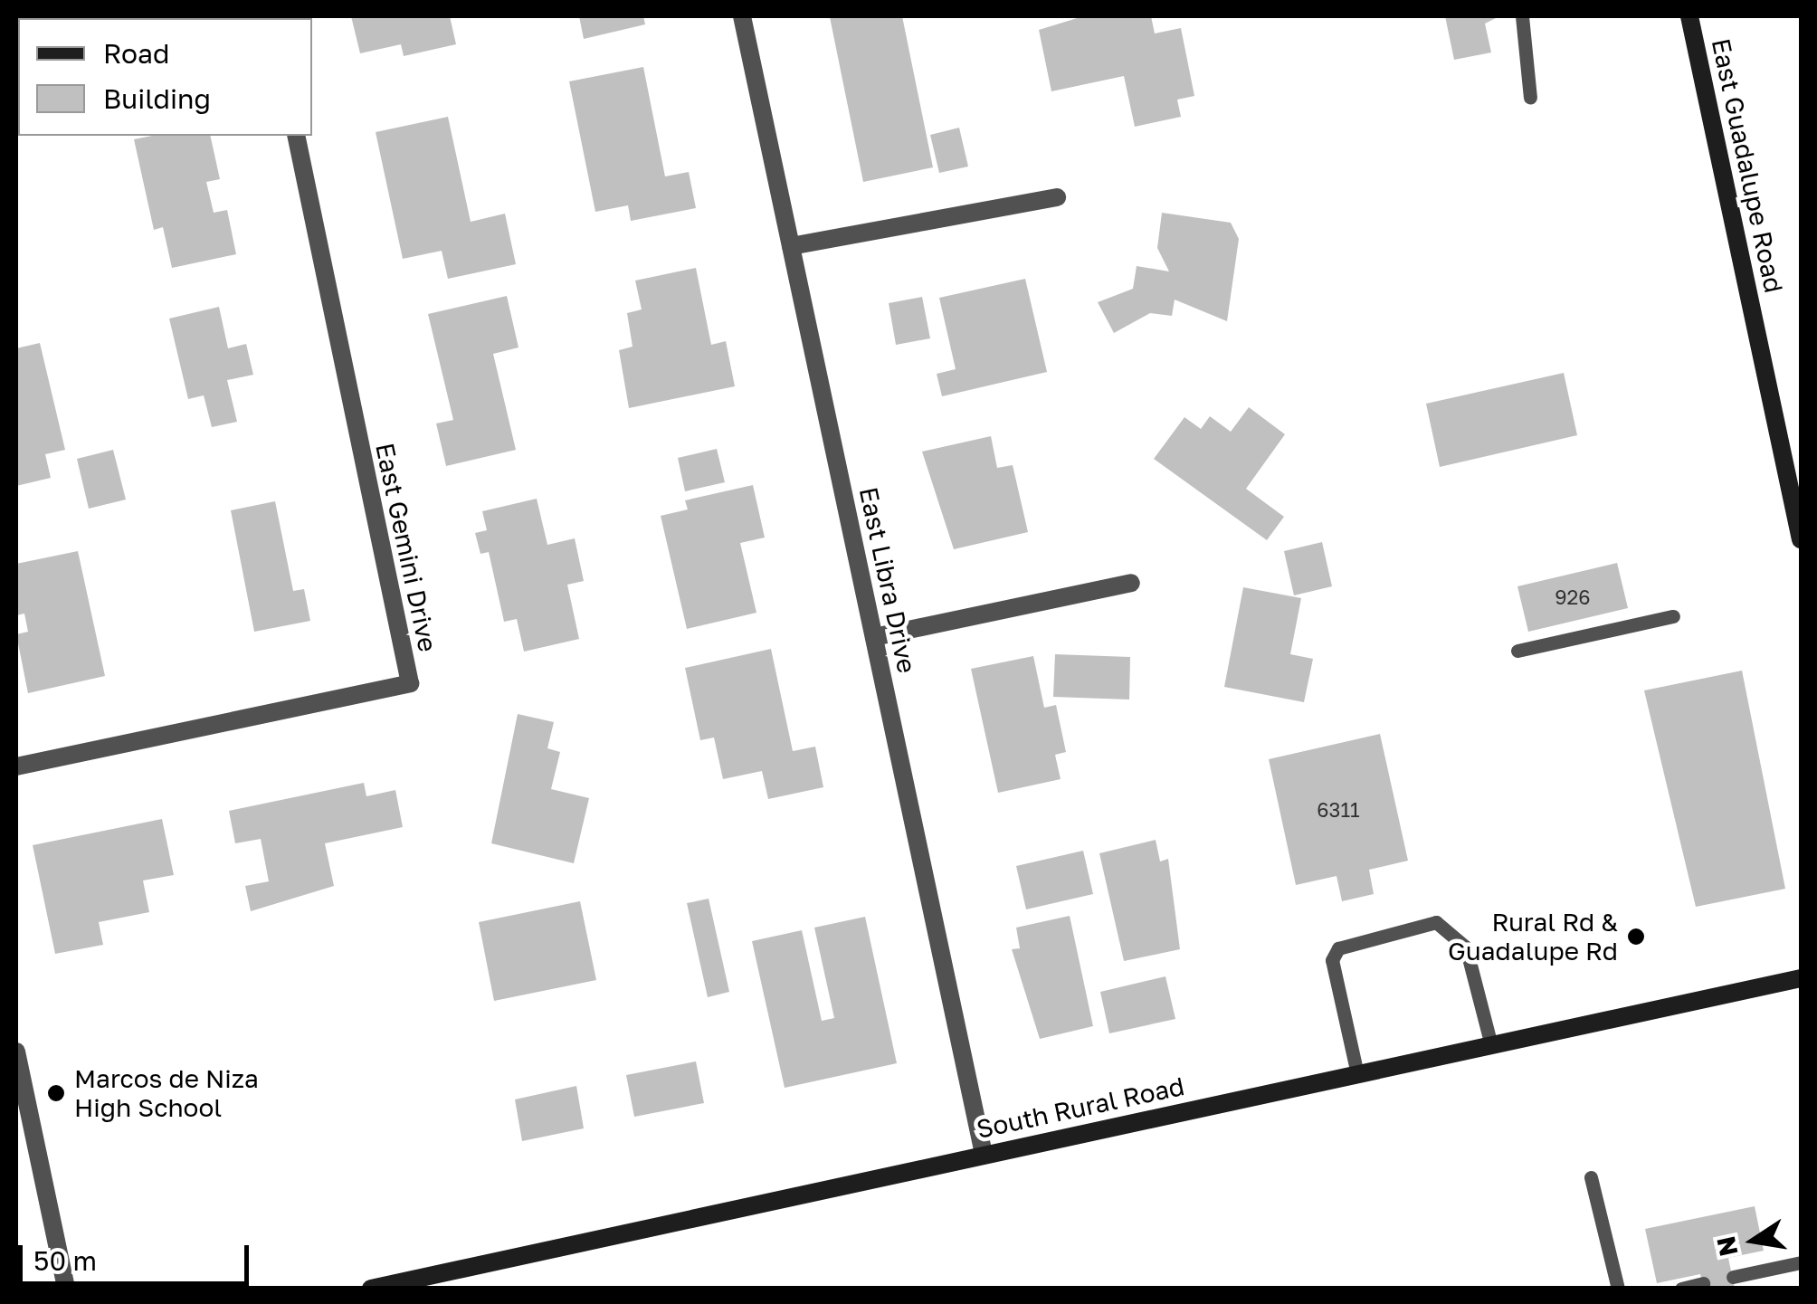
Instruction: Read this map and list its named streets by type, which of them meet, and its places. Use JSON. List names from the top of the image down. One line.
{"streets":{"main road":["East Guadalupe Road","South Rural Road"],"street":["East Gemini Drive","East Libra Drive"]},"crossings":[["East Libra Drive","South Rural Road"]],"places":["Rural Rd & Guadalupe Rd","Marcos de Niza High School"],"house_numbers":["926","6311"],"legend":["Road","Building"],"scale_bar":"50 m","north":"left"}
